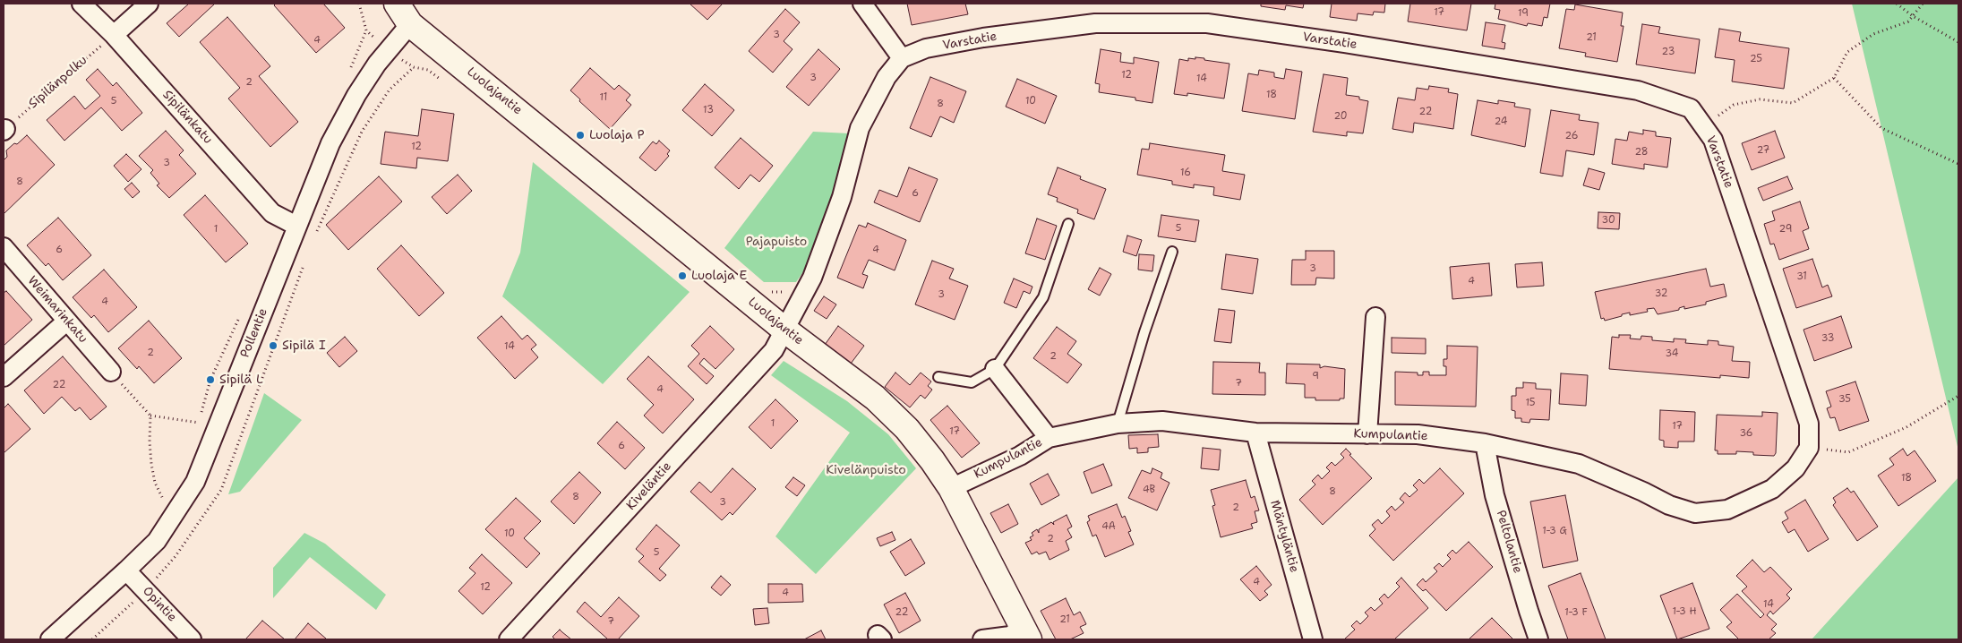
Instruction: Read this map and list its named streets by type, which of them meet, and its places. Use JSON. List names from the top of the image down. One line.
{"streets":{"main road":["Luolajantie"],"street":["Varstatie","Sipilänkatu","Weimarinkatu","Pollentie","Kumpulantie","Kiveläntie","Mäntyläntie","Peltolantie","Opintie"],"path":["Sipilänpolku"]},"crossings":[["Varstatie","Luolajantie"],["Varstatie","Kumpulantie"],["Varstatie","Kiveläntie"],["Sipilänpolku","Sipilänkatu"],["Luolajantie","Pollentie"],["Luolajantie","Kumpulantie"],["Luolajantie","Kiveläntie"],["Sipilänkatu","Pollentie"],["Pollentie","Opintie"],["Kumpulantie","Mäntyläntie"],["Kumpulantie","Peltolantie"]],"parks":["Pajapuisto","Kivelänpuisto"],"places":["Luolaja P","Luolaja E","Sipilä I","Sipilä L"],"house_numbers":["17","19","3","21","4","23","25","12","3","14","2","18","11","5","10","8","13","22","20","24","26","12","27","28","3","16","8","6","30","5","1","29","6","4","3","31","4","32","3","4","33","14","2","34","2","9","7","22","4","35","15","1","17","17","36","6","18","4B","8","8","3","2","4A","1-3 G","10","2","5","4","12","4","14","1-3 H","22","1-3 F","21","7"]}
